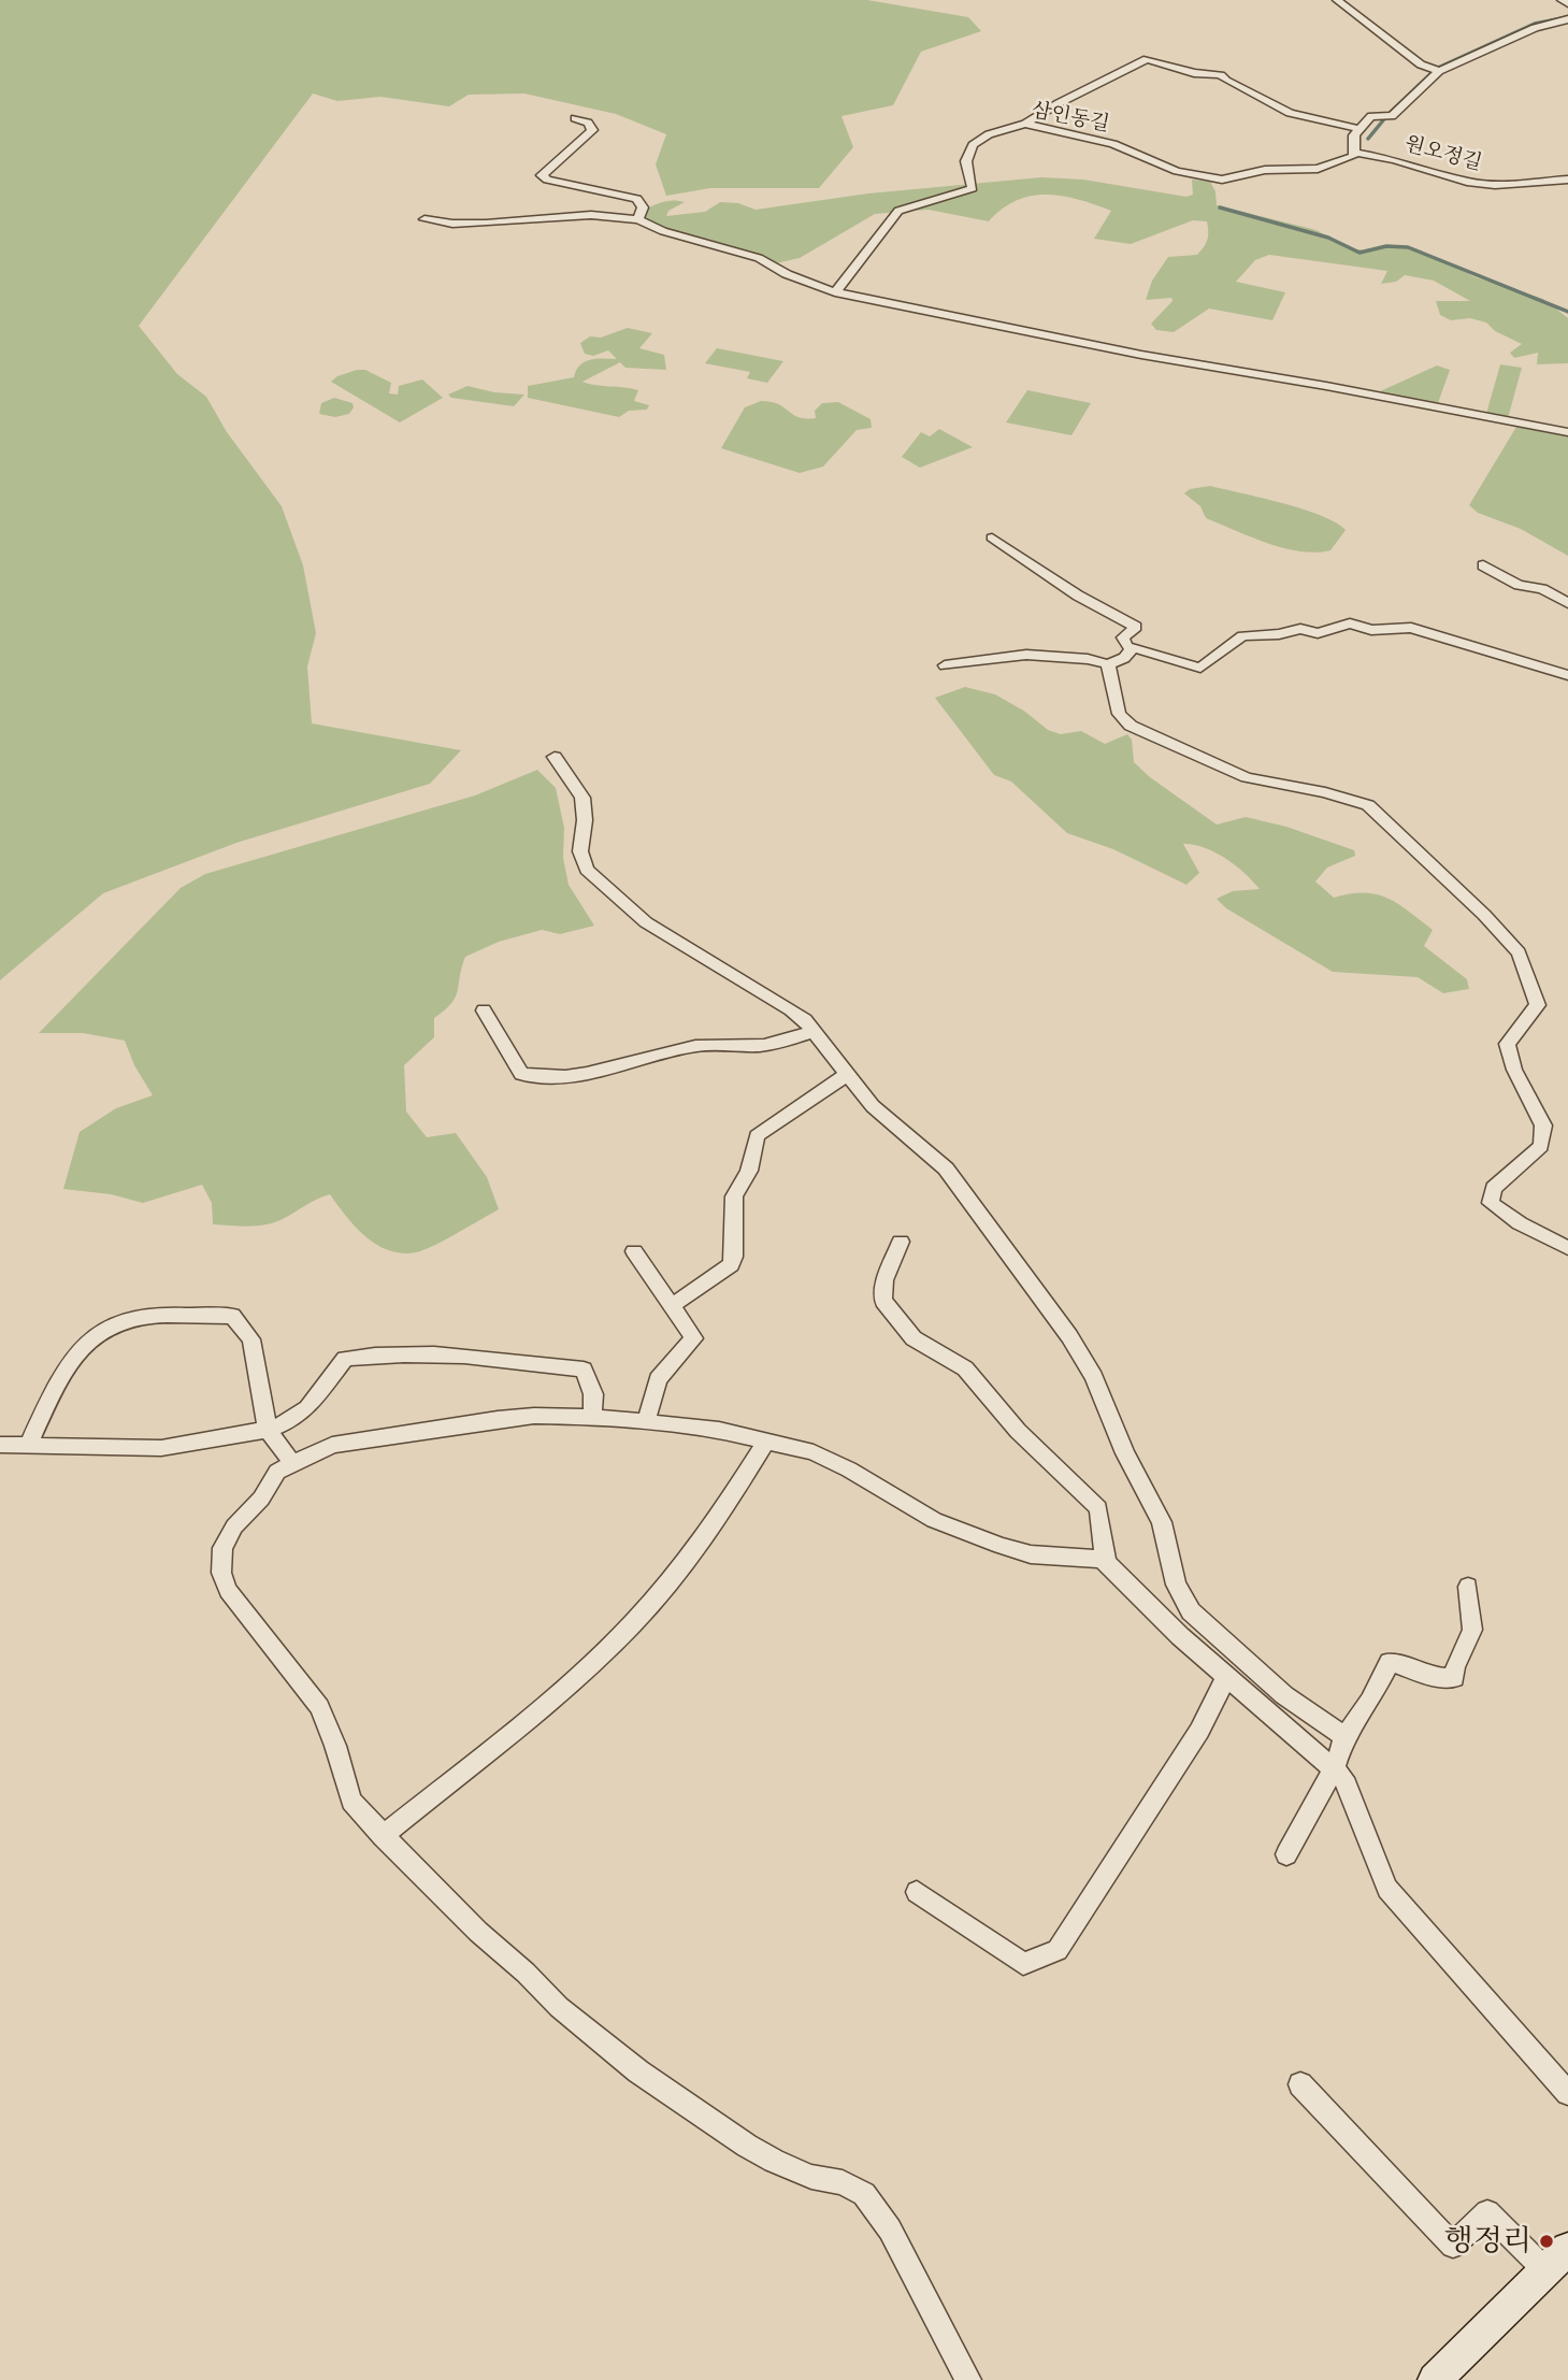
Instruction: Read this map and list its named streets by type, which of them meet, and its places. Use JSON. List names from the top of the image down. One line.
{"streets":{"street":["삼인동길","원오정길"]},"crossings":[["삼인동길","원오정길"]],"places":["행정리"]}
